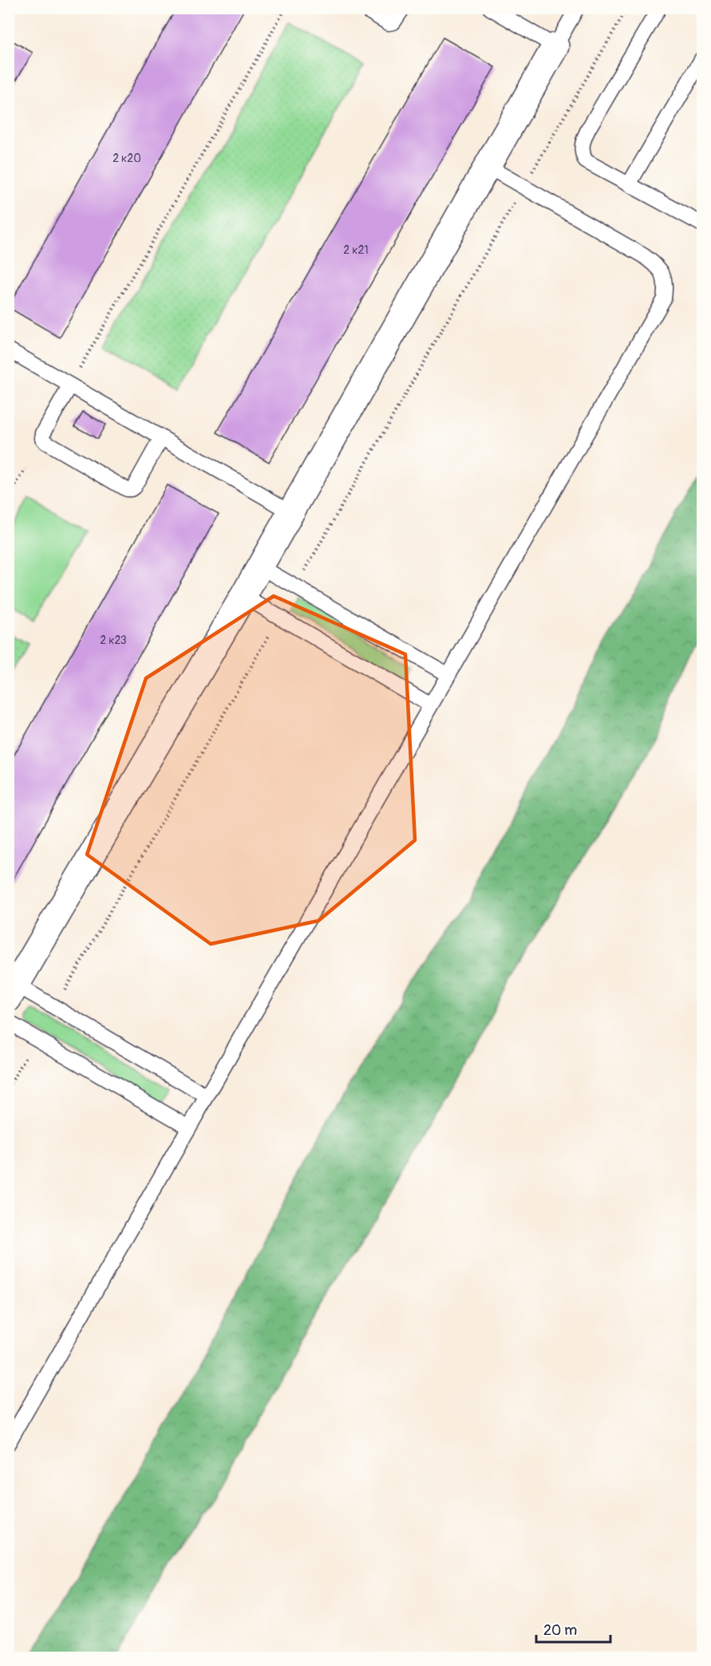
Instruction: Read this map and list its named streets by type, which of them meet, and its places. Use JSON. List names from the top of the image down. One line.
{"house_numbers":["2 к20","2 к21","2 к23"],"scale_bar":"20 m"}
